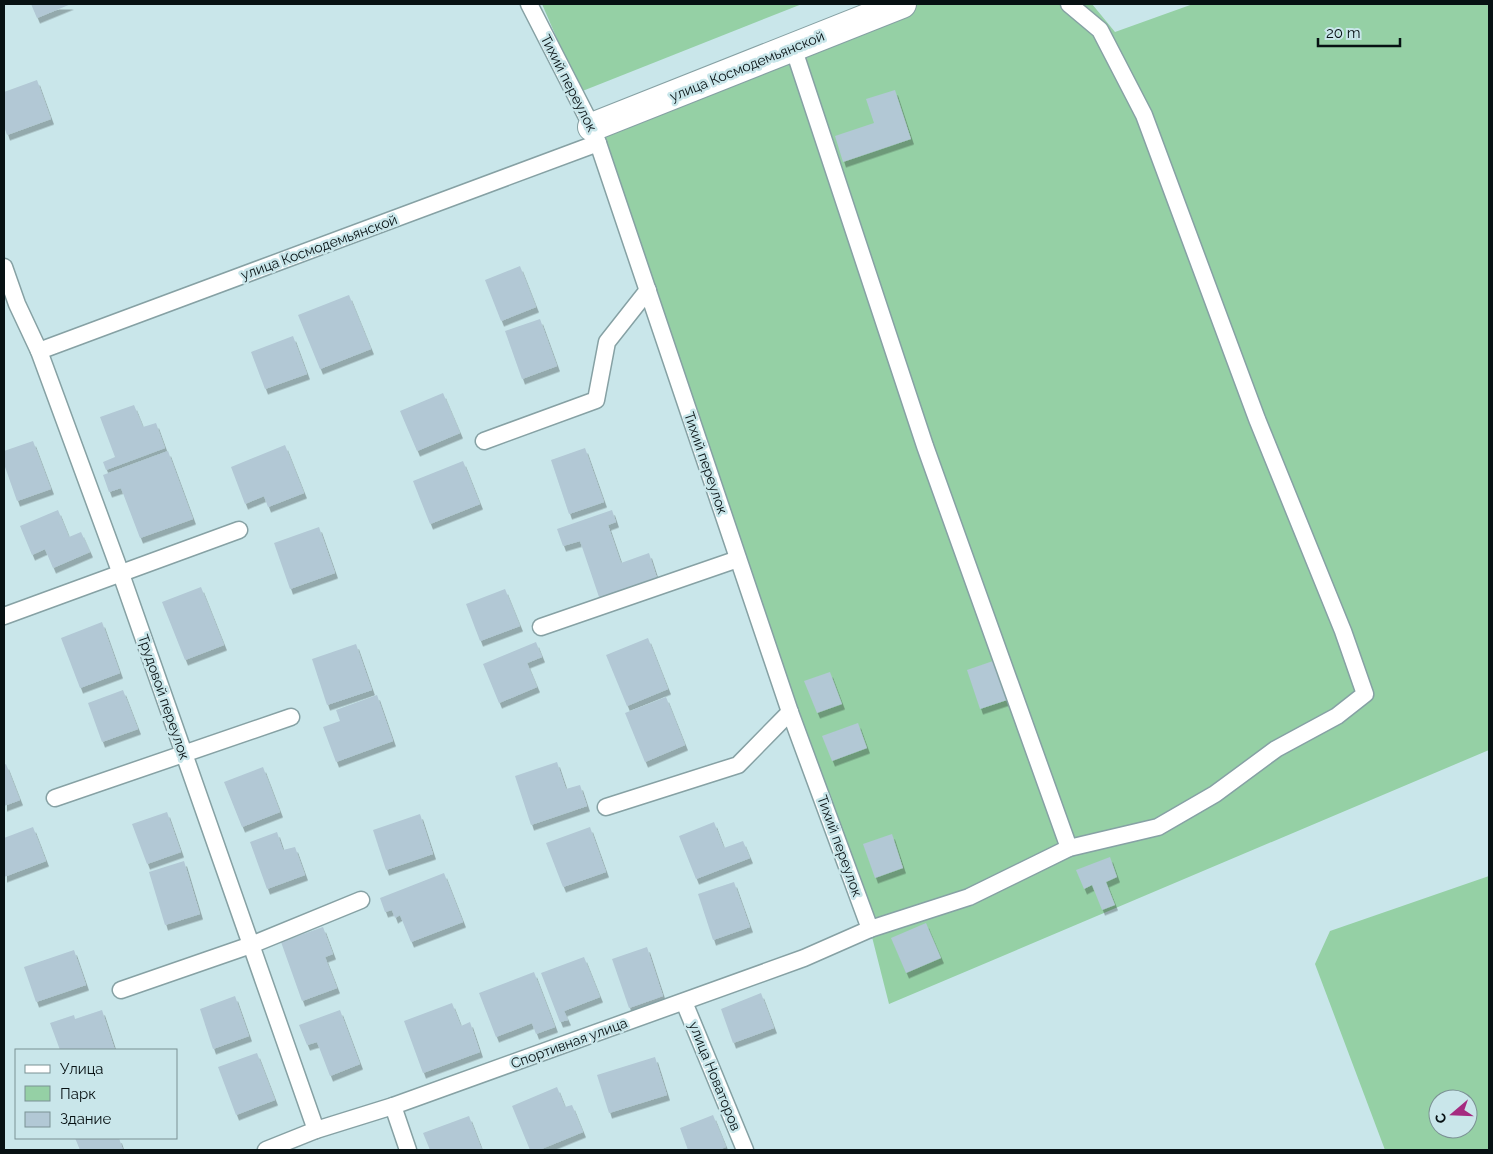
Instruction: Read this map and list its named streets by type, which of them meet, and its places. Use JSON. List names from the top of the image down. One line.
{"streets":{"street":["улица Космодемьянской"],"lane":["Тихий переулок","Трудовой переулок","Спортивная улица","улица Новаторов"]},"crossings":[["улица Космодемьянской","Тихий переулок"],["улица Космодемьянской","Трудовой переулок"],["Тихий переулок","Спортивная улица"],["Трудовой переулок","Спортивная улица"],["Спортивная улица","улица Новаторов"]],"legend":["Улица","Парк","Здание"],"scale_bar":"20 m","north":"left"}
